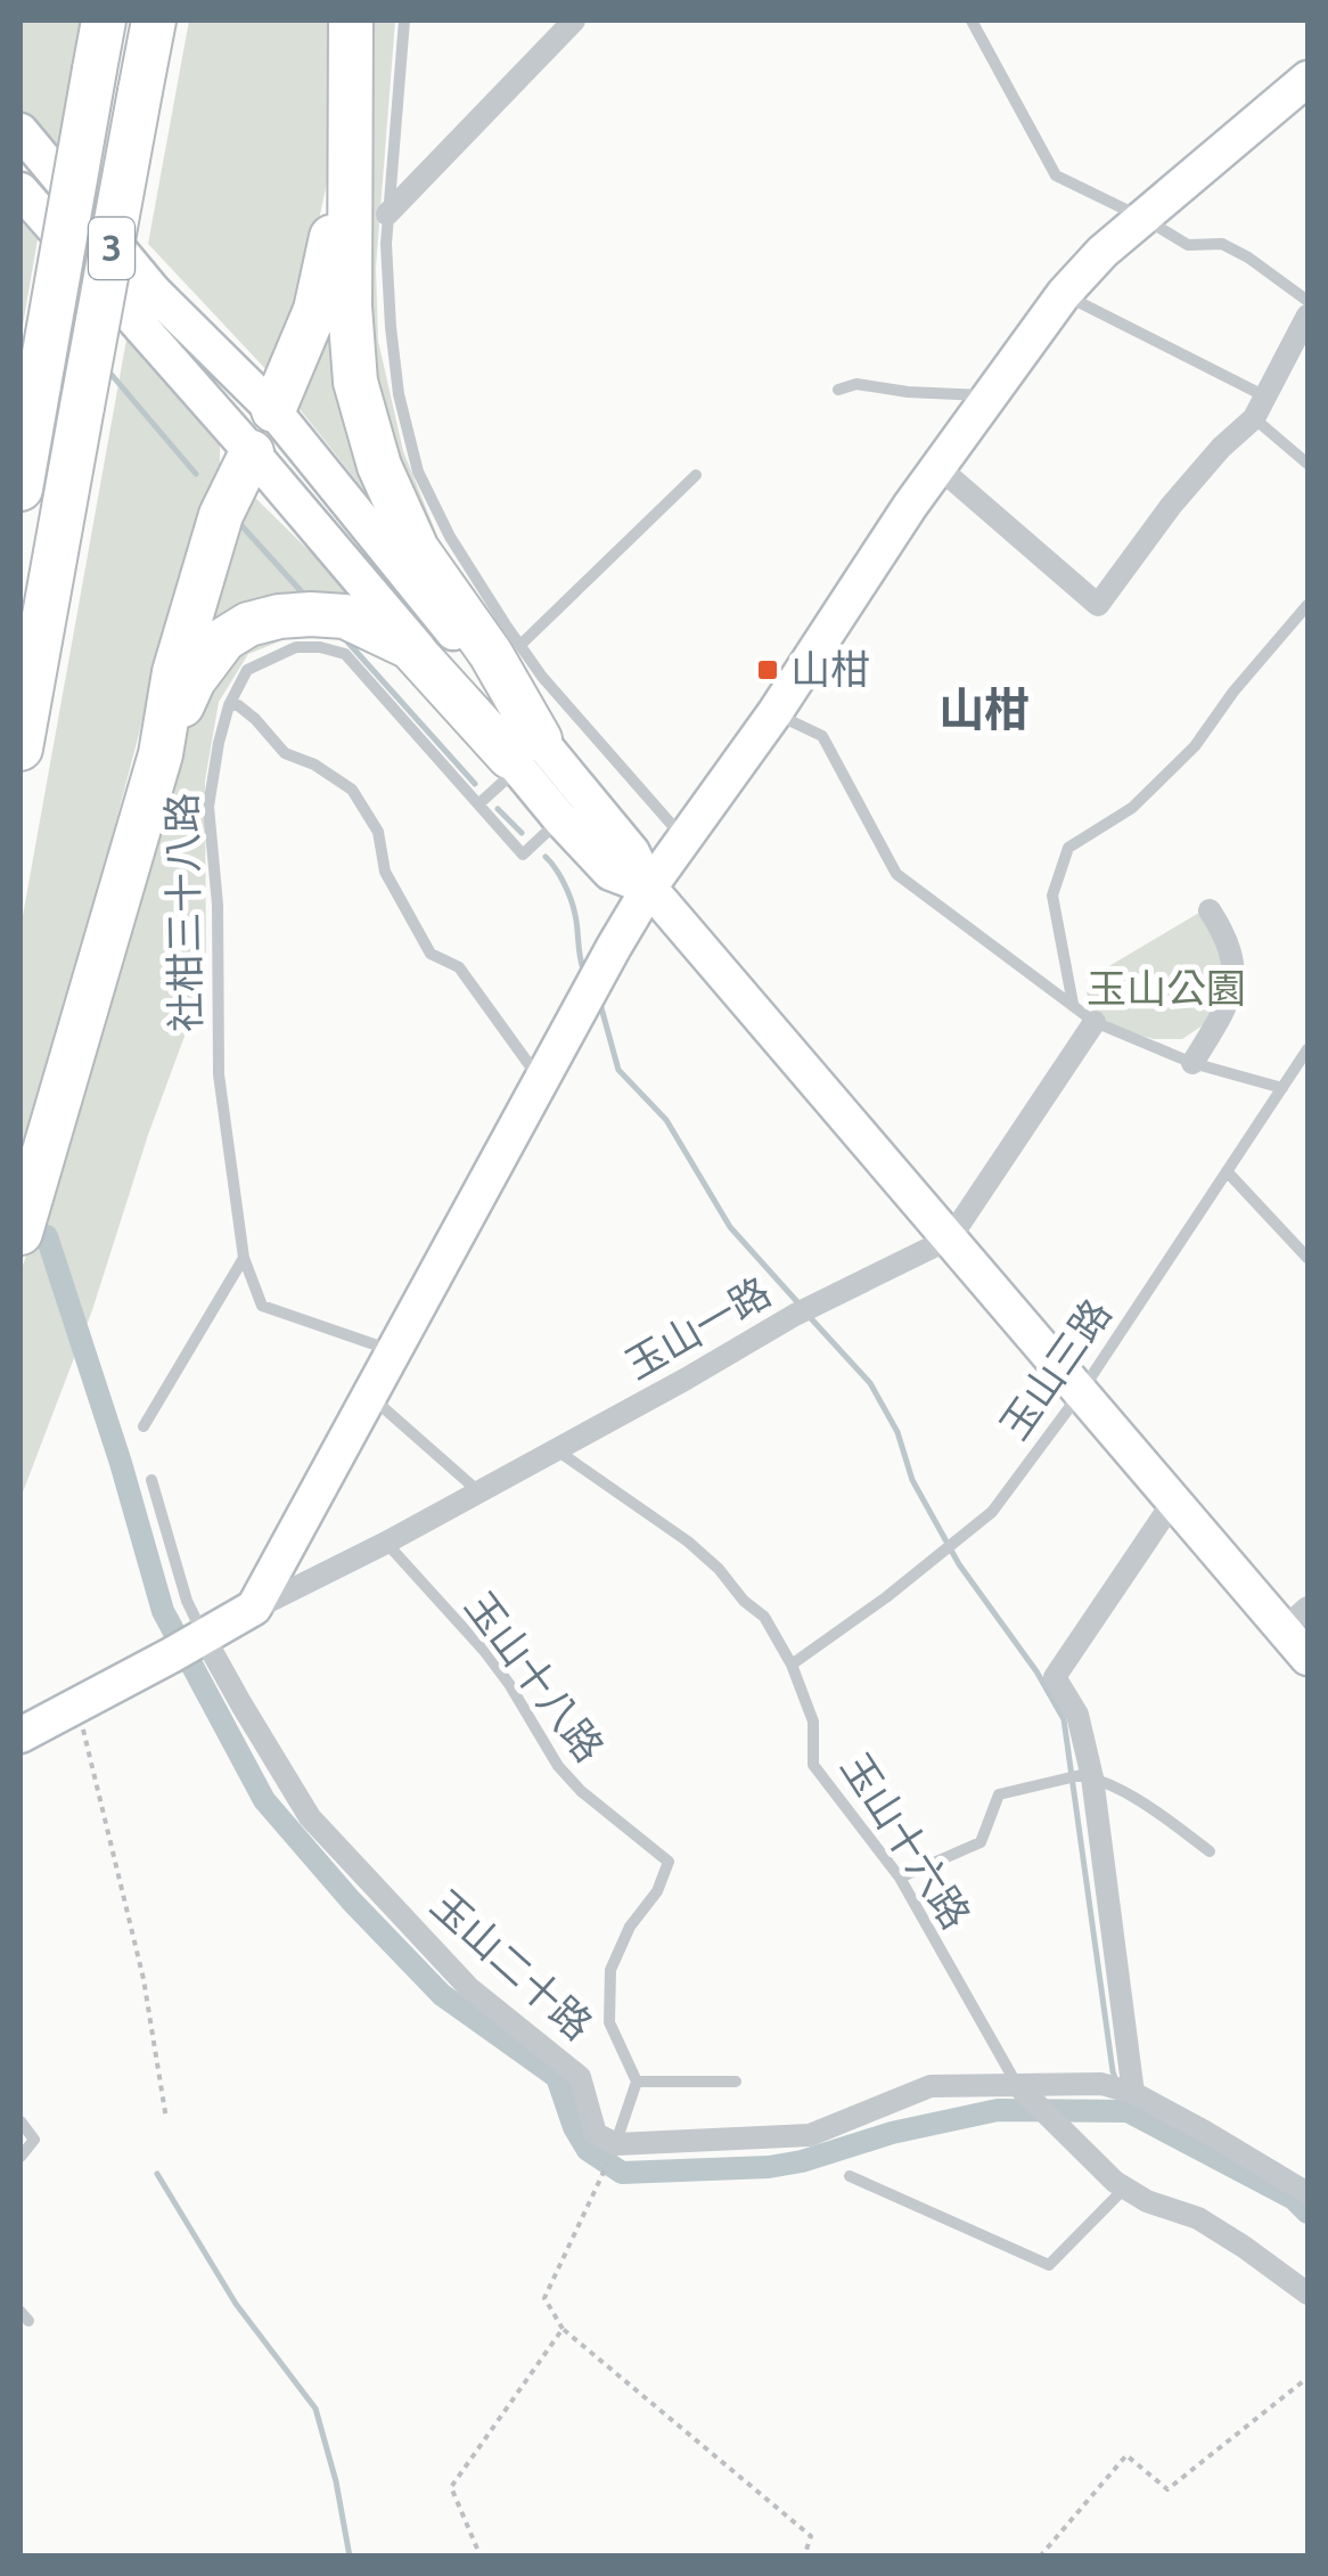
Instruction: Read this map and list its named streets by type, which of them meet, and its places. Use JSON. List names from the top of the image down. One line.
{"streets":{"highway":["3"],"street":["玉山一路","玉山二十路"],"lane":["社柑三十八路","玉山三路","玉山十八路","玉山十六路"]},"crossings":[["玉山一路","玉山十八路"],["玉山一路","玉山十六路"],["玉山三路","玉山十六路"]],"districts":["山柑"],"parks":["玉山公園"],"places":{"transit":["山柑"]}}
